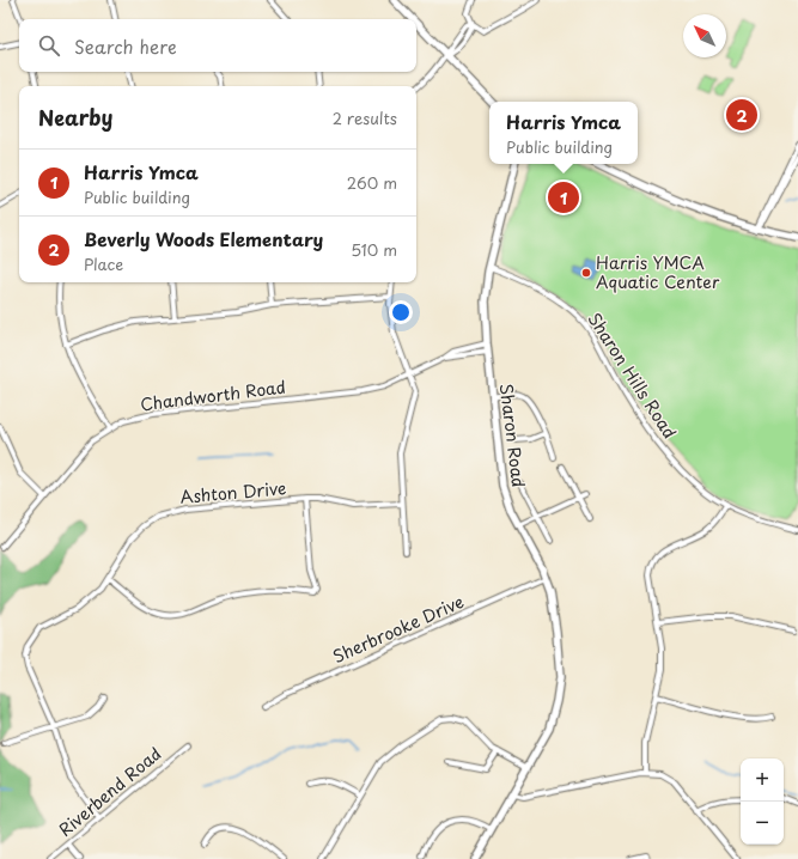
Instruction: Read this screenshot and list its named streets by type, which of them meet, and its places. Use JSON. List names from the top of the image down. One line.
{"streets":{"main road":["Sharon Road"],"street":["Sharon Hills Road","Chandworth Road","Ashton Drive","Sherbrooke Drive","Riverbend Road"]},"crossings":[["Sharon Hills Road","Sharon Road"],["Chandworth Road","Sharon Road"],["Sharon Road","Sherbrooke Drive"],["Ashton Drive","Riverbend Road"]],"places":["Harris YMCA Aquatic Center"],"north":"top left","page":{"search":"Search here","heading":["Nearby","2 results"],"pins":["2","1"],"popup":["Harris Ymca","Public building"],"list":[{"mark":"1","name":"Harris Ymca","note":"Public building","value":"260 m"},{"mark":"2","name":"Beverly Woods Elementary","note":"Place","value":"510 m"}],"map_buttons":["+","−"]}}
